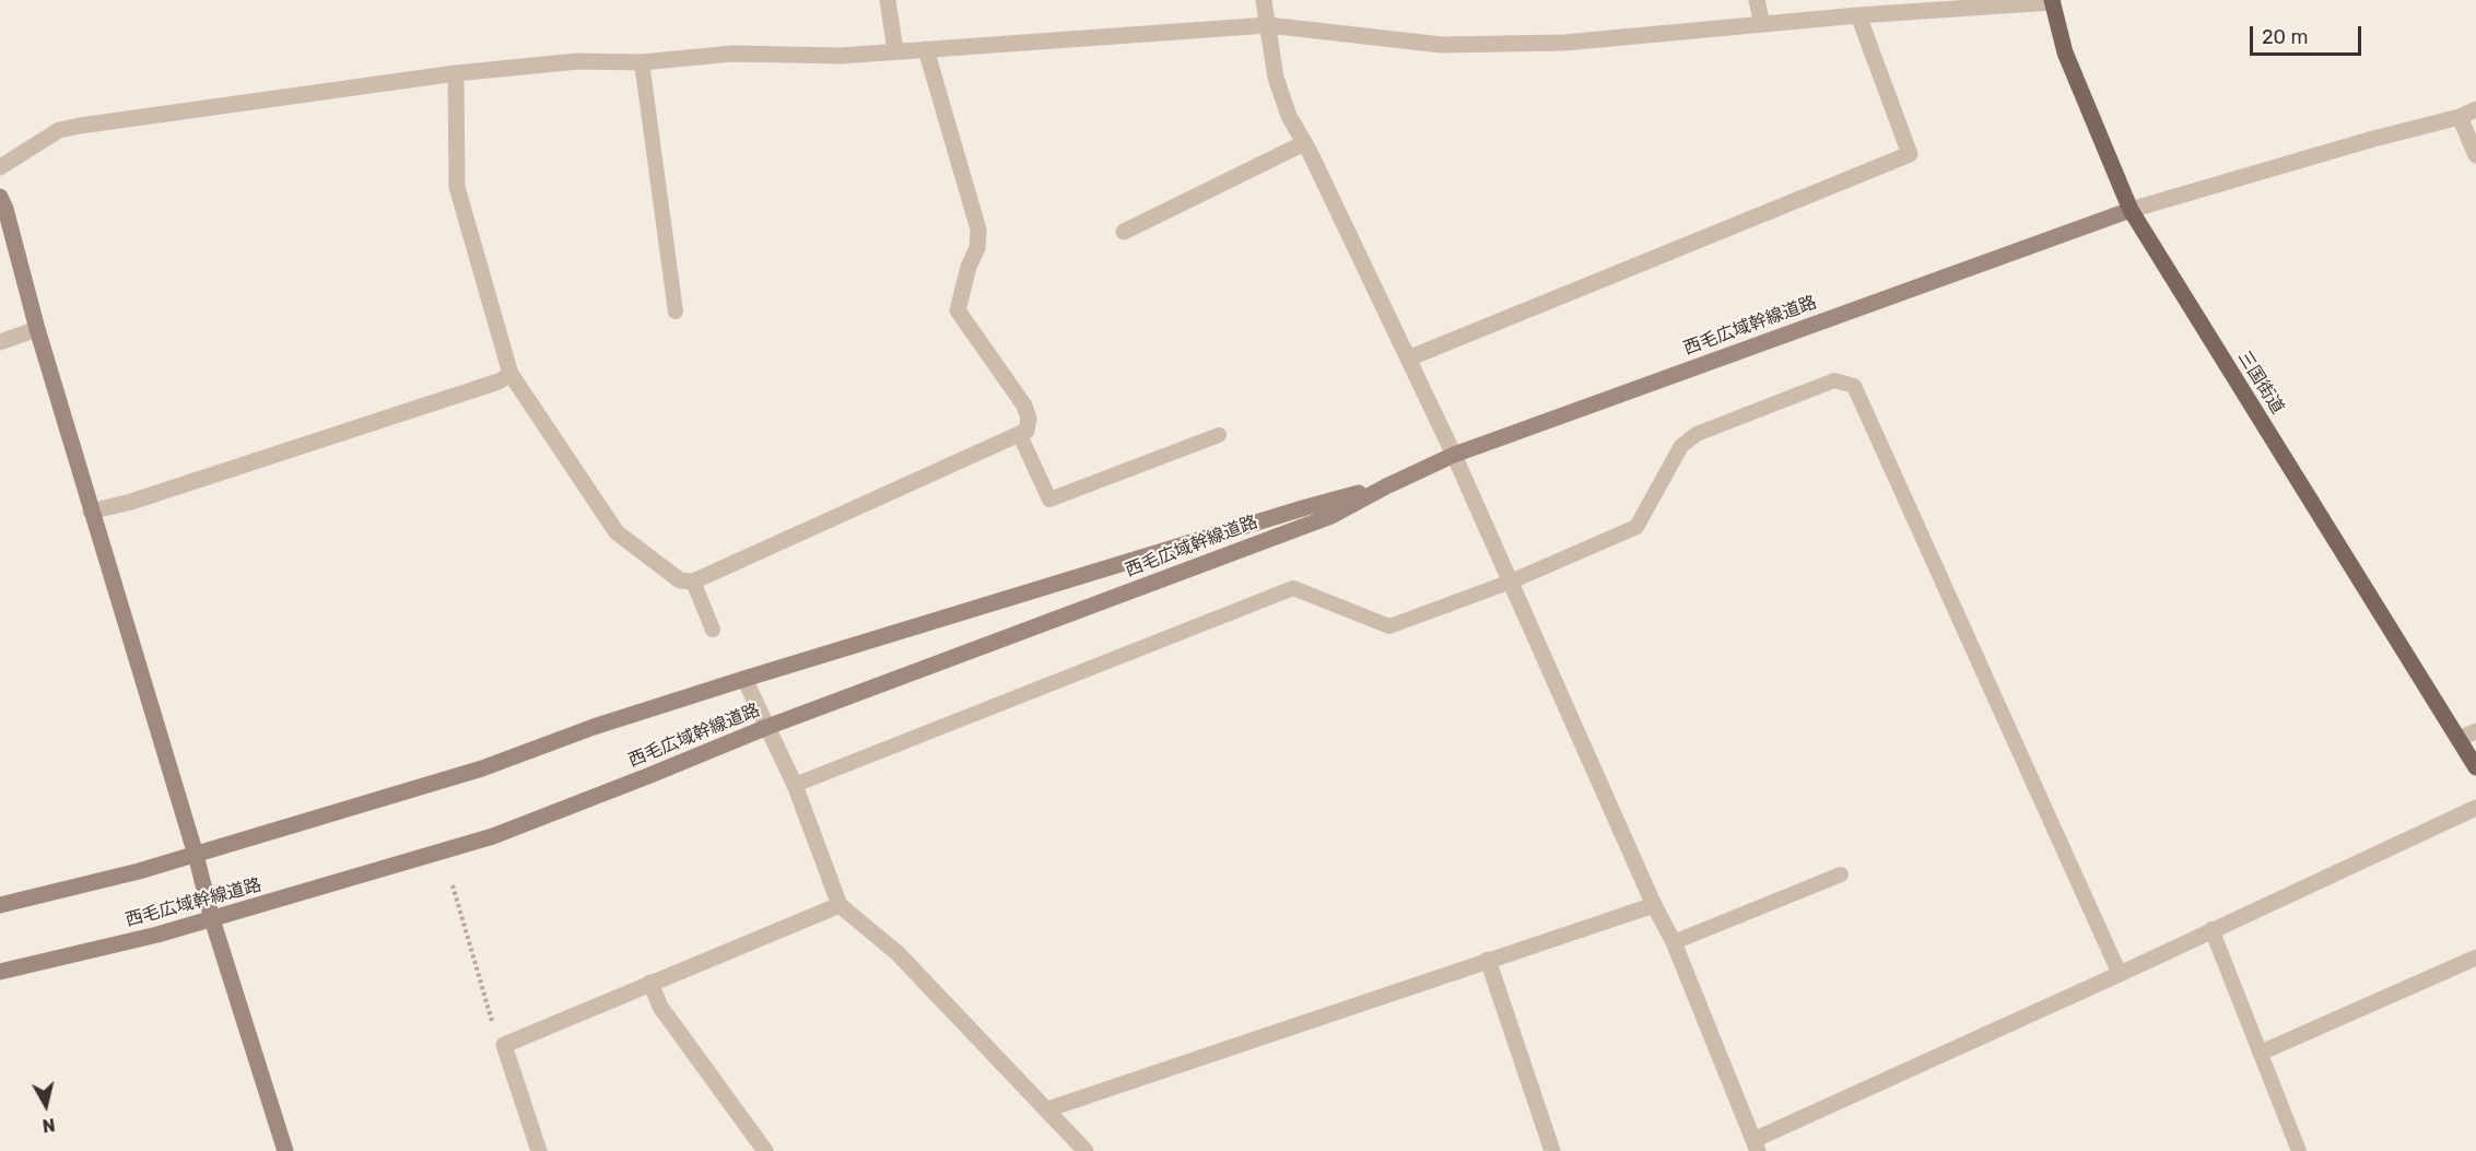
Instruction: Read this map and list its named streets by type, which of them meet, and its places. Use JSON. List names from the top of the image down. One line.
{"streets":{"main road":["三国街道"],"street":["西毛広域幹線道路"]},"crossings":[["西毛広域幹線道路","三国街道"]],"scale_bar":"20 m","north":"bottom"}
